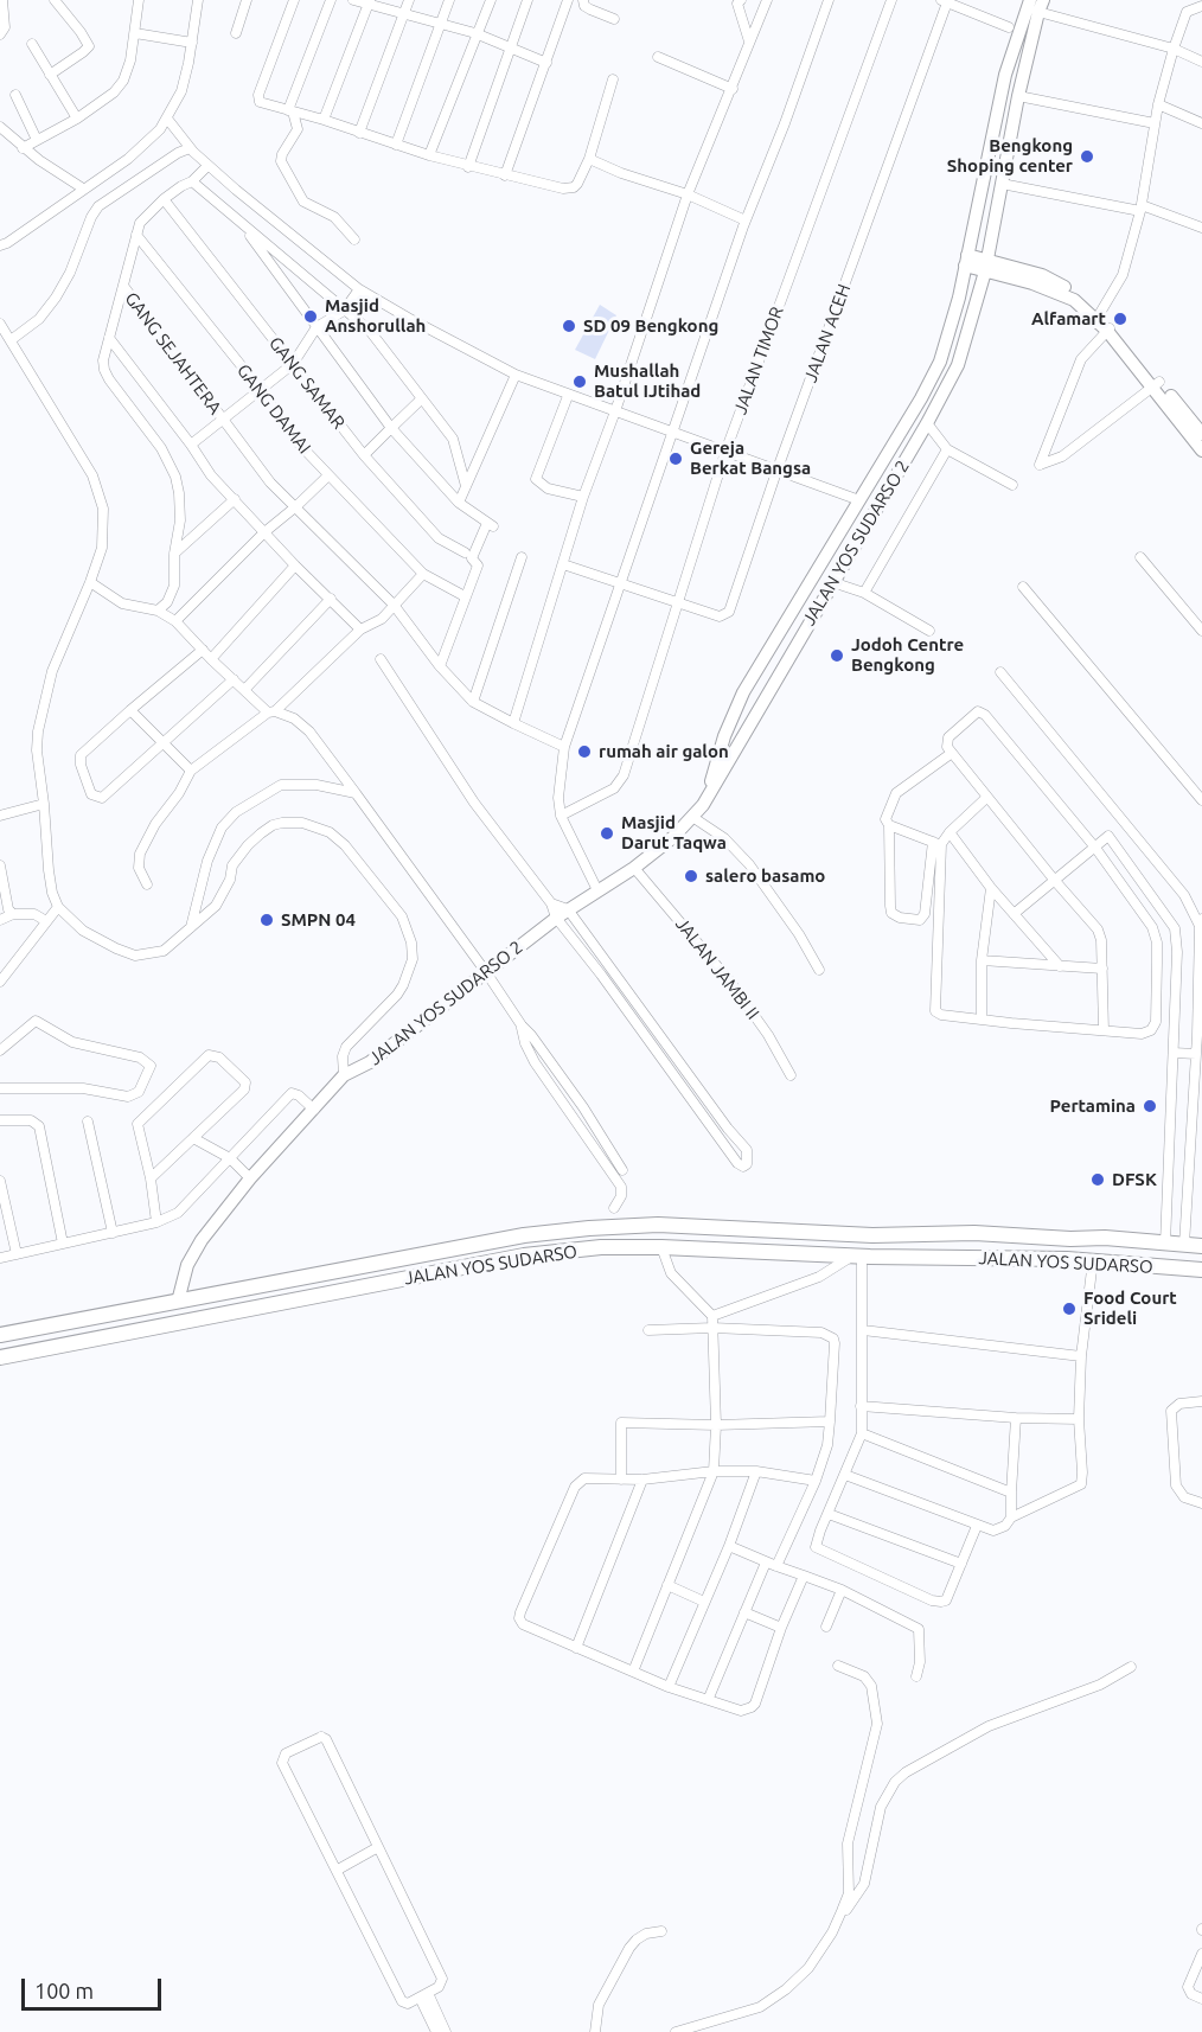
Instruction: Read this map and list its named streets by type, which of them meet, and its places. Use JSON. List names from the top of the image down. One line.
{"streets":{"main road":["JALAN YOS SUDARSO 2","JALAN YOS SUDARSO"],"street":["JALAN ACEH","GANG SEJAHTERA","JALAN TIMOR","GANG SAMAR","GANG DAMAI","JALAN JAMBI II"]},"crossings":[["JALAN ACEH","JALAN TIMOR"],["JALAN YOS SUDARSO 2","JALAN JAMBI II"],["JALAN YOS SUDARSO 2","JALAN YOS SUDARSO"]],"places":["Bengkong Shoping center","Masjid Anshorullah","Alfamart","SD 09 Bengkong","Mushallah Batul IJtihad","Gereja Berkat Bangsa","Jodoh Centre Bengkong","rumah air galon","Masjid Darut Taqwa","salero basamo","SMPN 04","Pertamina","DFSK","Food Court Srideli"],"scale_bar":"100 m"}
